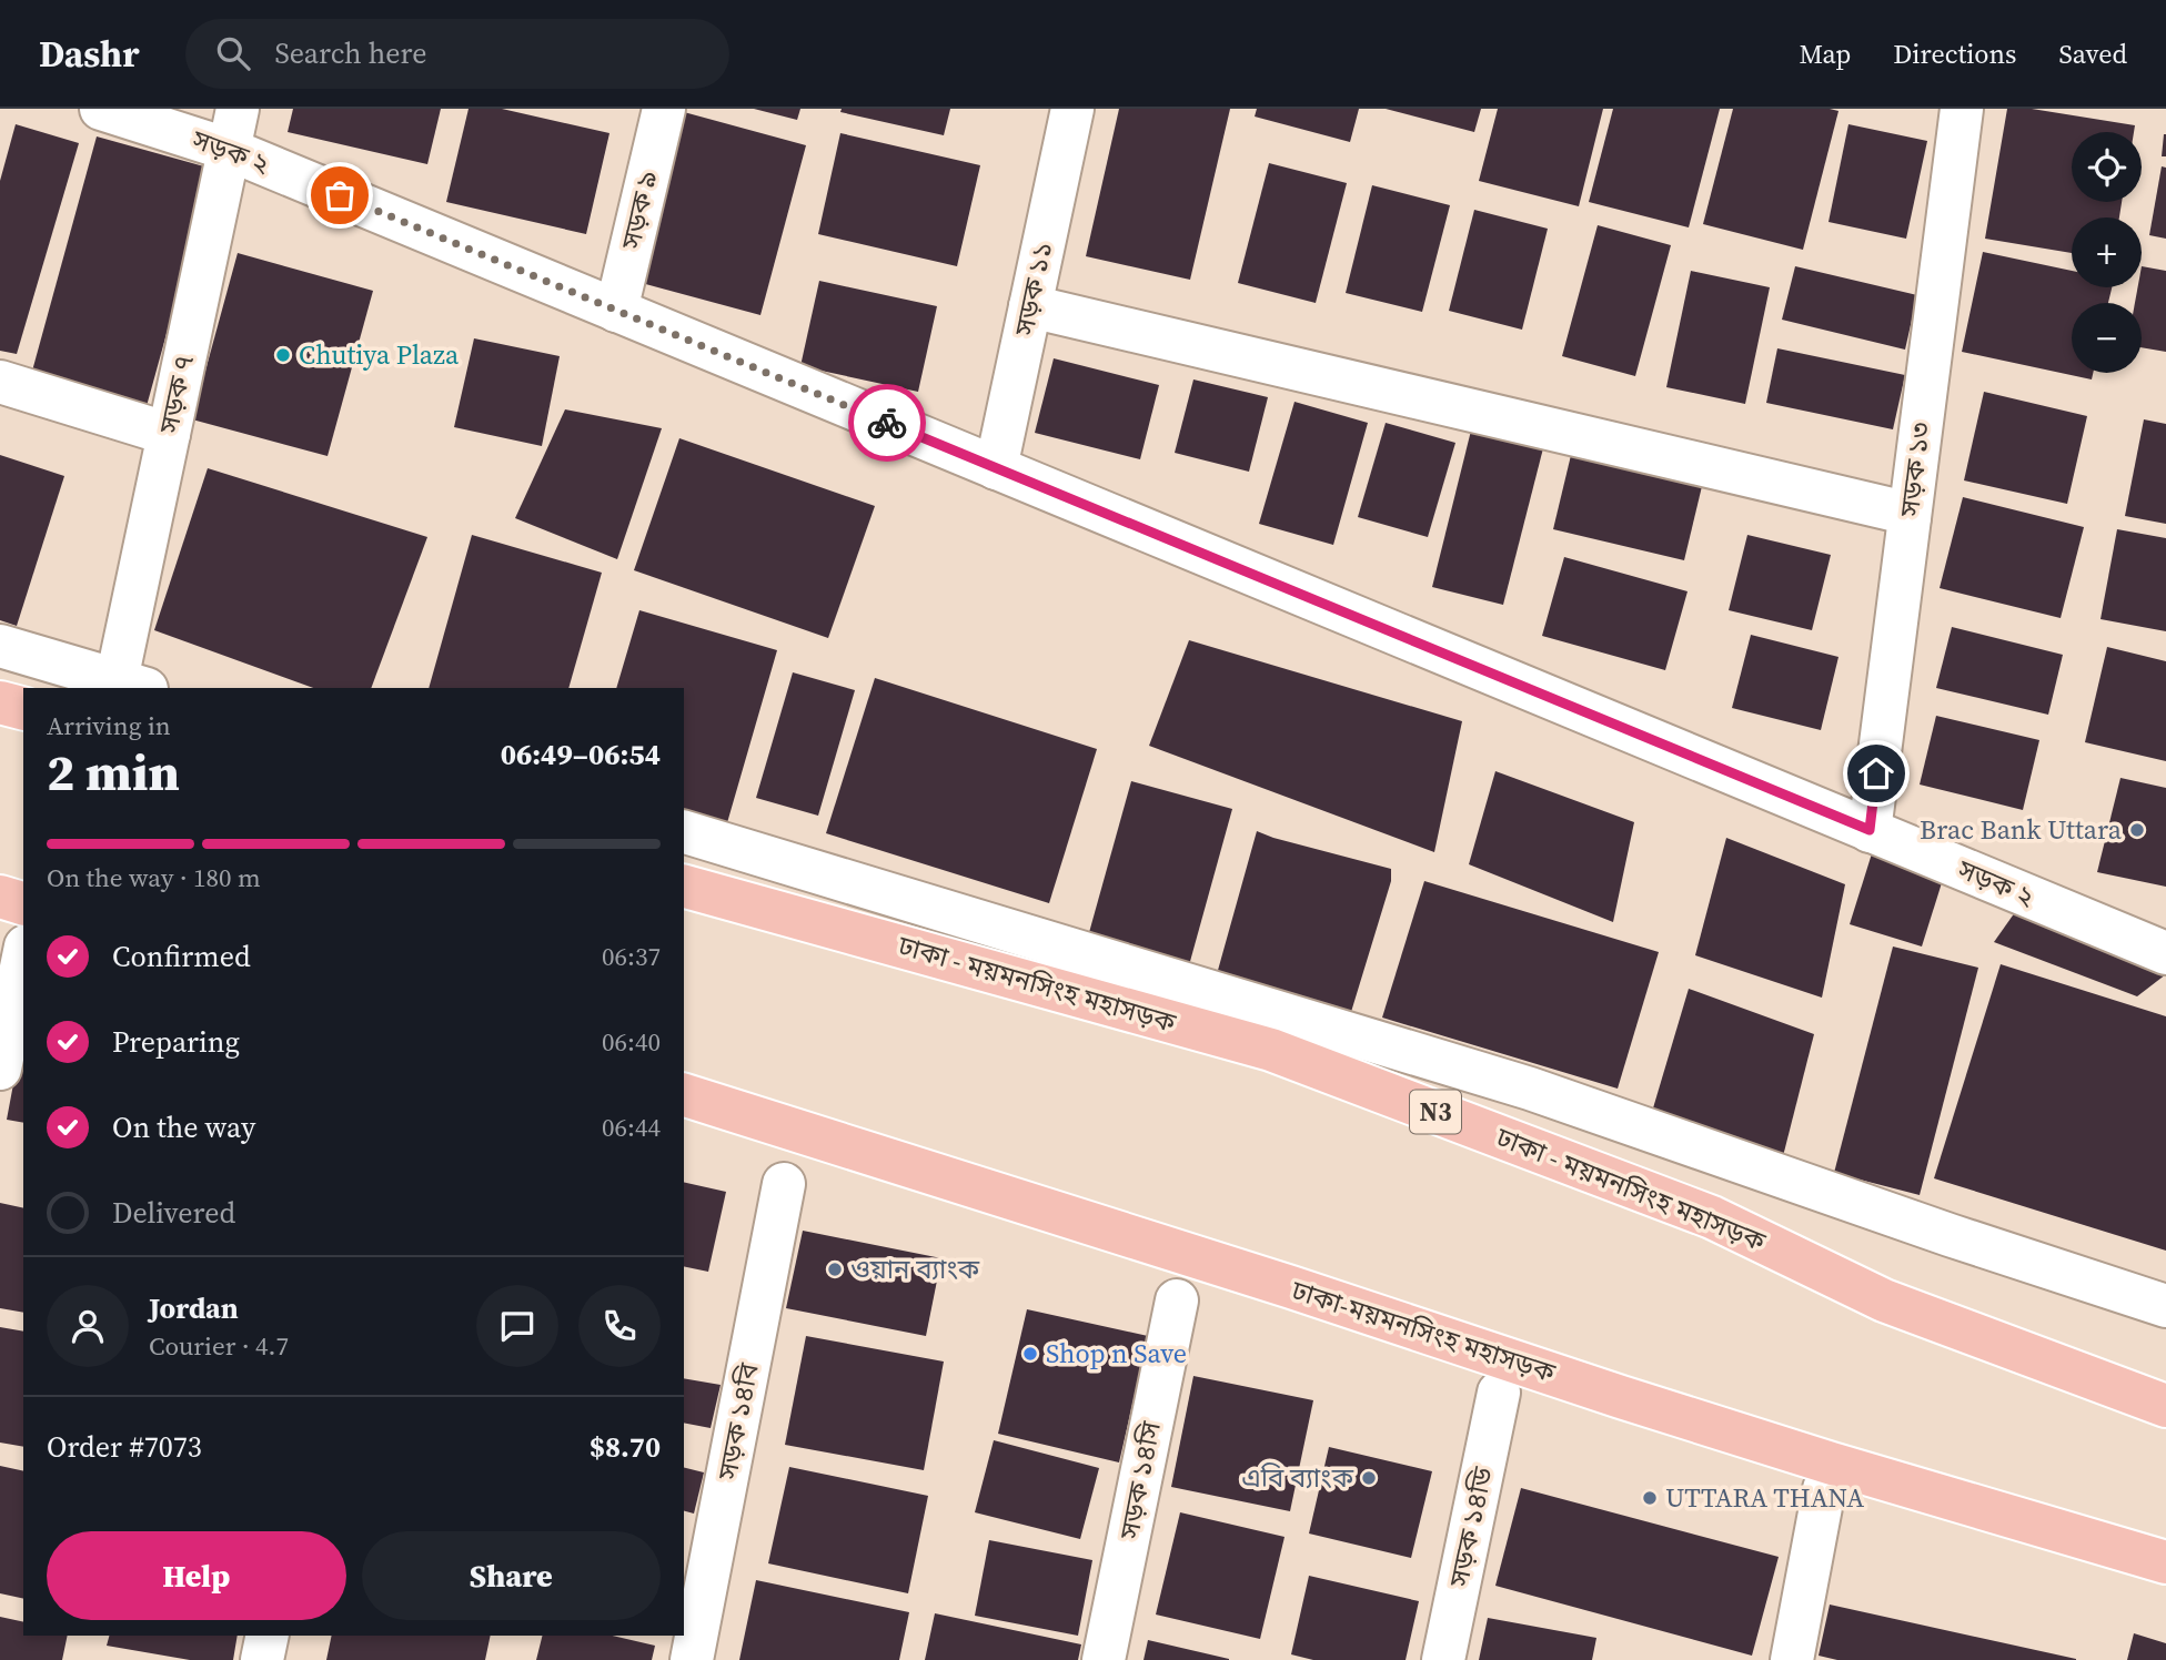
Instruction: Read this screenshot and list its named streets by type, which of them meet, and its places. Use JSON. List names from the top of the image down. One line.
{"streets":{"highway":["ঢাকা - ময়মনসিংহ মহাসড়ক","N3","ঢাকা-ময়মনসিংহ মহাসড়ক"],"street":["সড়ক ২","সড়ক ৯","সড়ক ১১","সড়ক ৭","সড়ক ১৩","সড়ক ১৪বি","সড়ক ১৪সি","সড়ক ১৪ডি"]},"crossings":[["সড়ক ২","সড়ক ৯"],["সড়ক ২","সড়ক ১১"],["সড়ক ২","সড়ক ৭"],["সড়ক ২","সড়ক ১৩"]],"places":["Chutiya Plaza","Brac Bank Uttara","ওয়ান ব্যাংক","Shop n Save","এবি ব্যাংক","UTTARA THANA"],"page":{"header":"Dashr","search":"Search here","nav":["Map","Directions","Saved"],"map_buttons":["+","−"],"heading":["2 min","Arriving in","06:49–06:54"],"panel":["Jordan","Courier · 4.7","Order #7073","$8.70"],"bar":"On the way · 180 m","list":[["Confirmed","06:37"],["Preparing","06:40"],["On the way","06:44"],"Delivered"],"buttons":["Help","Share"]}}
